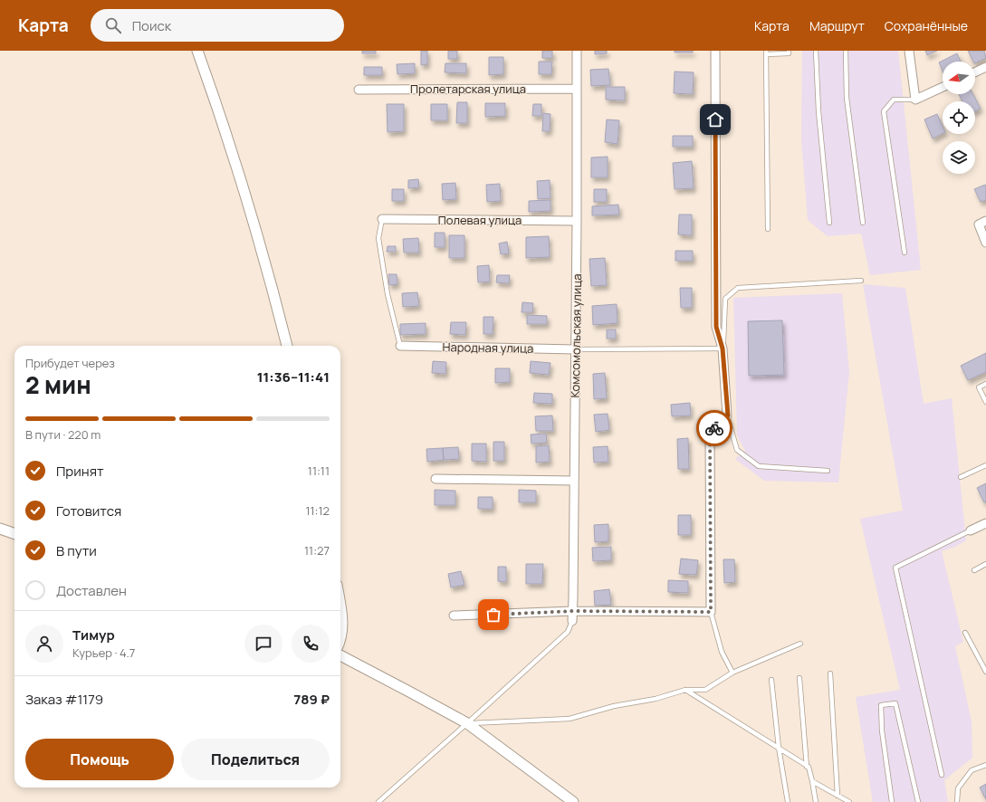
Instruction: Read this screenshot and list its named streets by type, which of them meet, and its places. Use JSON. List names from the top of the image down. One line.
{"streets":{"street":["Пролетарская улица","Полевая улица","Комсомольская улица","Народная улица"]},"crossings":[["Пролетарская улица","Комсомольская улица"],["Полевая улица","Комсомольская улица"],["Комсомольская улица","Народная улица"]],"north":"left","page":{"header":"Карта","search":"Поиск","nav":["Карта","Маршрут","Сохранённые"],"heading":["2 мин","Прибудет через","11:36–11:41"],"panel":["Тимур","Курьер · 4.7","Заказ #1179","789 ₽"],"bar":"В пути · 220 m","list":[["Принят","11:11"],["Готовится","11:12"],["В пути","11:27"],"Доставлен"],"buttons":["Помощь","Поделиться"]}}
